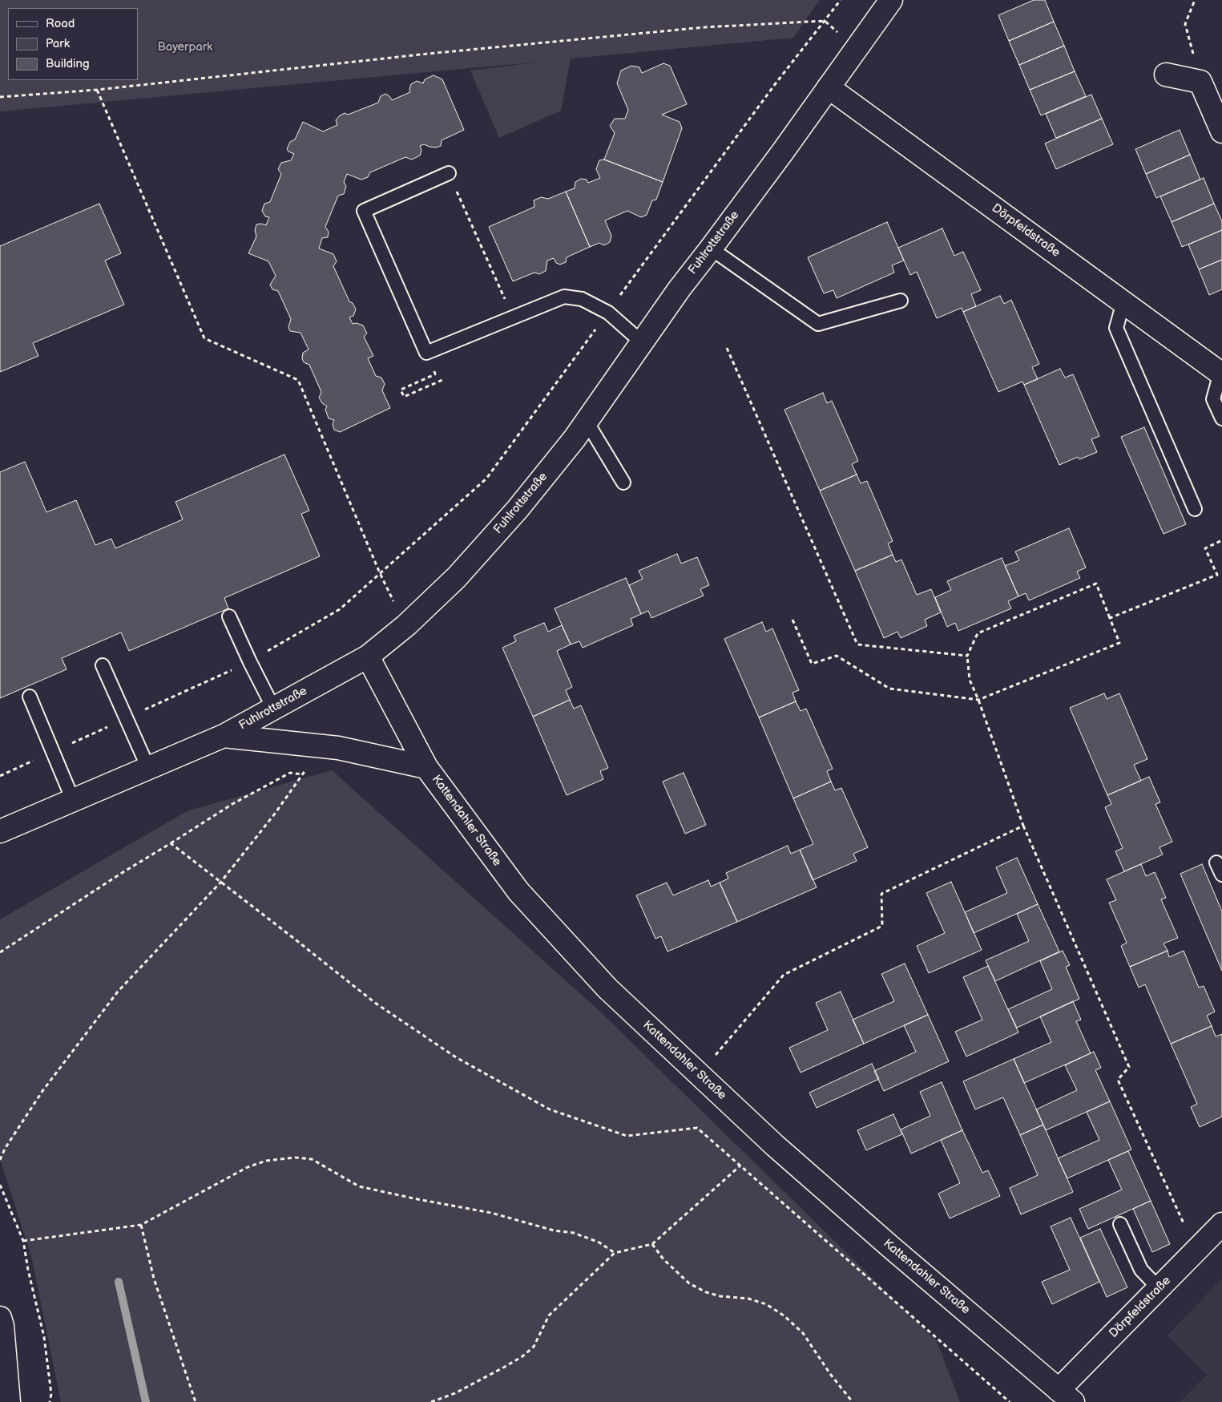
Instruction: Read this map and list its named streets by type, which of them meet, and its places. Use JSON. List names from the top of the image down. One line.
{"streets":{"street":["Dörpfeldstraße","Fuhlrottstraße","Kattendahler Straße"]},"crossings":[["Dörpfeldstraße","Fuhlrottstraße"],["Dörpfeldstraße","Kattendahler Straße"],["Fuhlrottstraße","Kattendahler Straße"]],"parks":["Bayerpark"],"legend":["Road","Park","Building"]}
